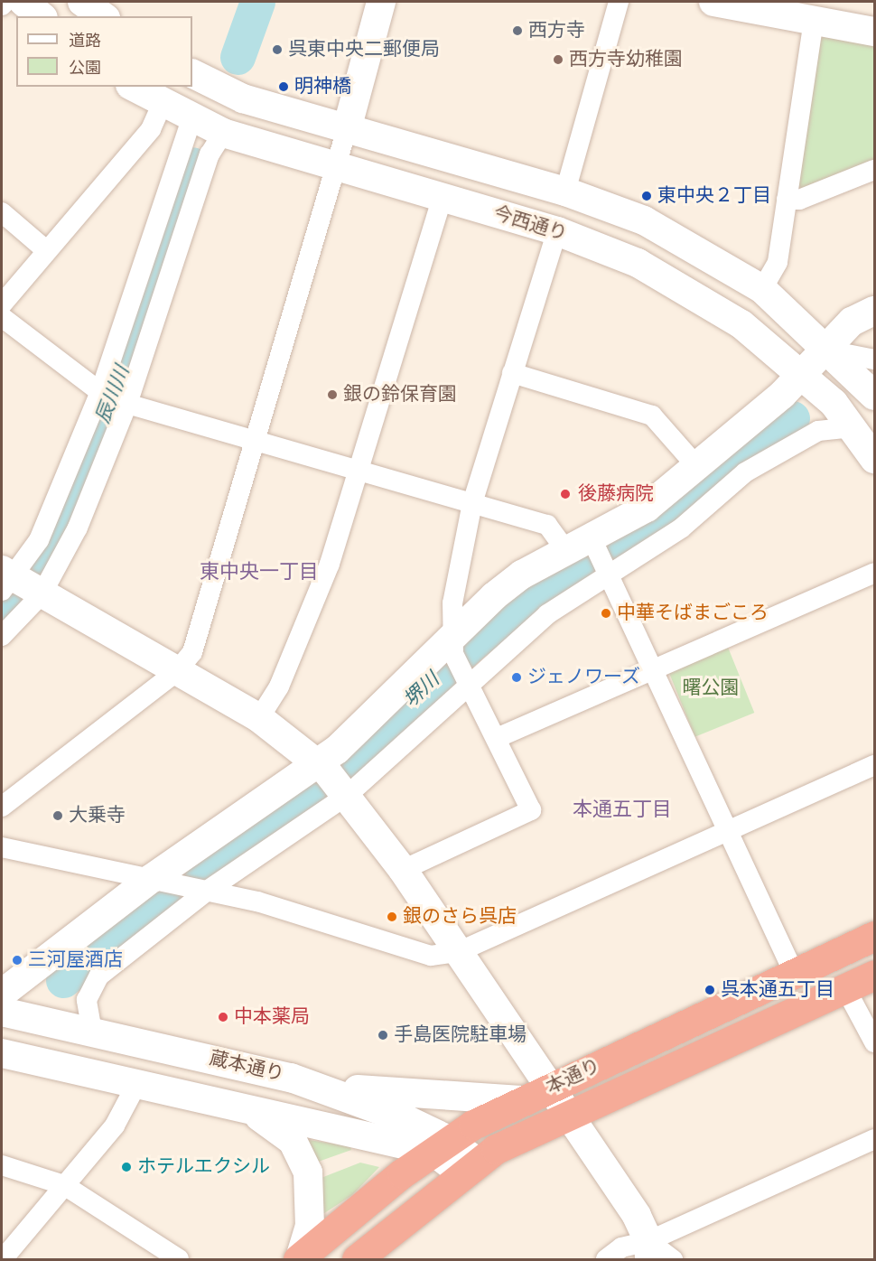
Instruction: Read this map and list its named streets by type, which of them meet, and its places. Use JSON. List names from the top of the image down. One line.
{"streets":{"highway":["本通り"],"street":["今西通り","蔵本通り"]},"crossings":[["蔵本通り","本通り"]],"districts":["東中央一丁目","本通五丁目"],"water":["辰川川","堺川"],"parks":["曙公園"],"places":["西方寺","呉東中央二郵便局","西方寺幼稚園","明神橋","東中央２丁目","銀の鈴保育園","後藤病院","中華そばまごころ","ジェノワーズ","大乗寺","銀のさら呉店","三河屋酒店","呉本通五丁目","中本薬局","手島医院駐車場","ホテルエクシル"],"legend":["道路","公園"]}
